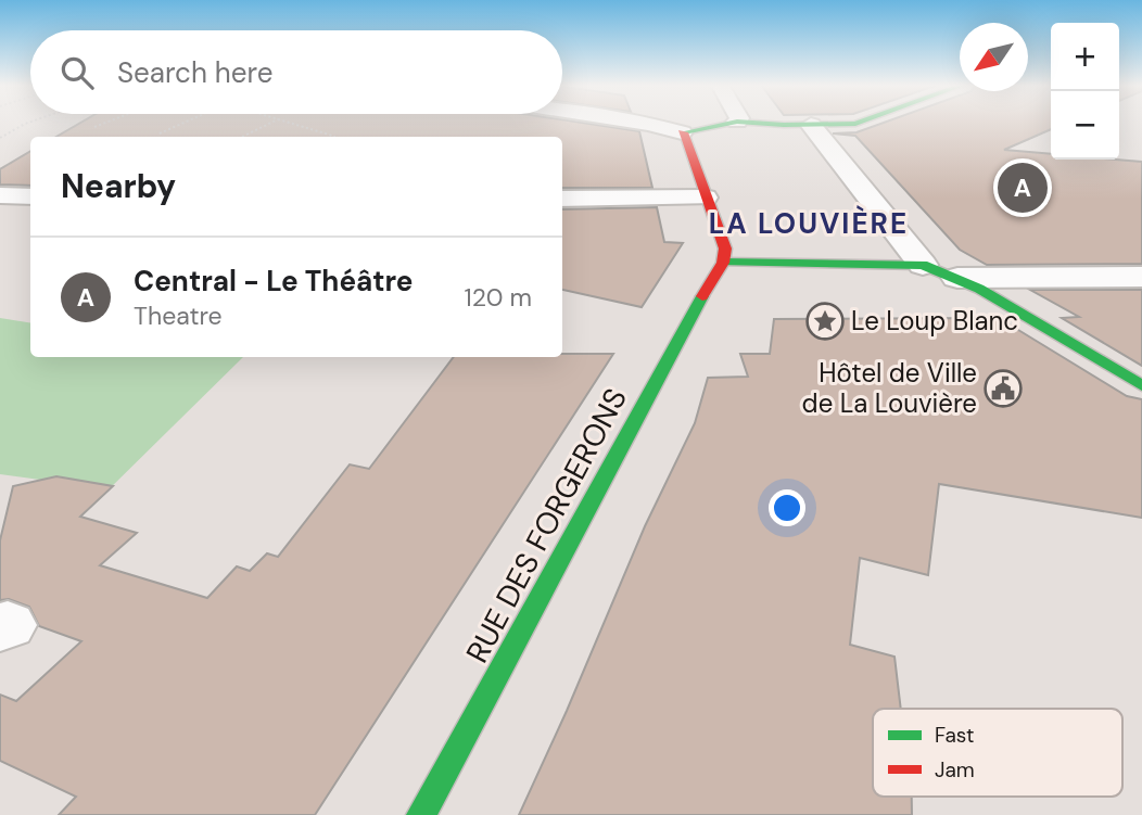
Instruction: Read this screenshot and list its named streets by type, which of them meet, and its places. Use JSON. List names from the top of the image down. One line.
{"streets":{"street":["RUE DES FORGERONS"]},"districts":["LA LOUVIÈRE"],"places":{"place":["Le Loup Blanc"],"public building":["Hôtel de Ville de La Louvière"]},"legend":["Fast","Jam"],"north":"bottom left","page":{"map_buttons":["+","−"],"search":"Search here","heading":"Nearby","pins":"A","list":[{"mark":"A","name":"Central - Le Théâtre","note":"Theatre","value":"120 m"}]}}
